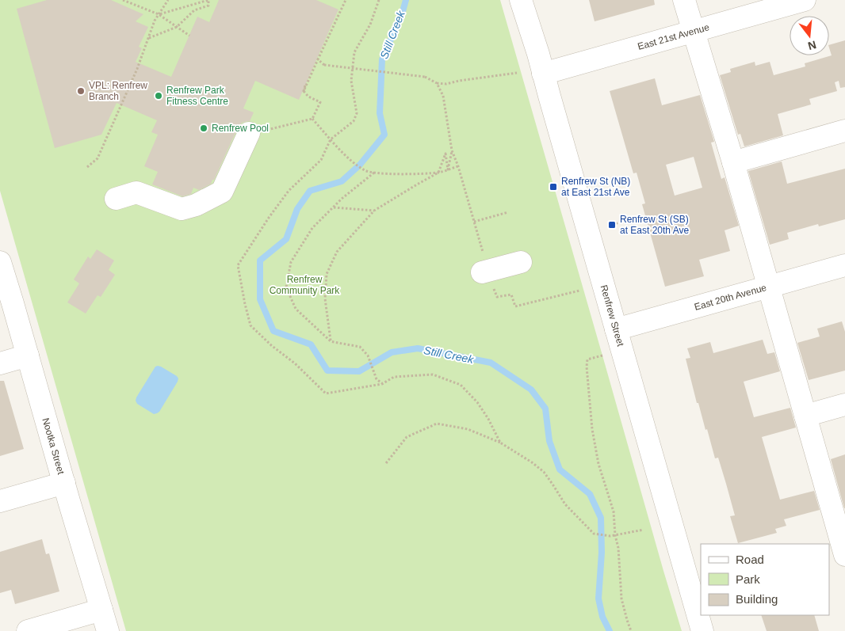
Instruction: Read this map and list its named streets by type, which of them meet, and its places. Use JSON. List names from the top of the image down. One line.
{"streets":{"street":["East 21st Avenue","East 20th Avenue","Renfrew Street","Nootka Street"]},"crossings":[["East 21st Avenue","Renfrew Street"],["East 20th Avenue","Renfrew Street"]],"water":["Still Creek"],"parks":["Renfrew Community Park"],"places":{"other":["VPL: Renfrew Branch","Renfrew Park Fitness Centre","Renfrew Pool"],"transit":["Renfrew St (NB) at East 21st Ave","Renfrew St (SB) at East 20th Ave"]},"legend":["Road","Park","Building"],"north":"bottom"}
